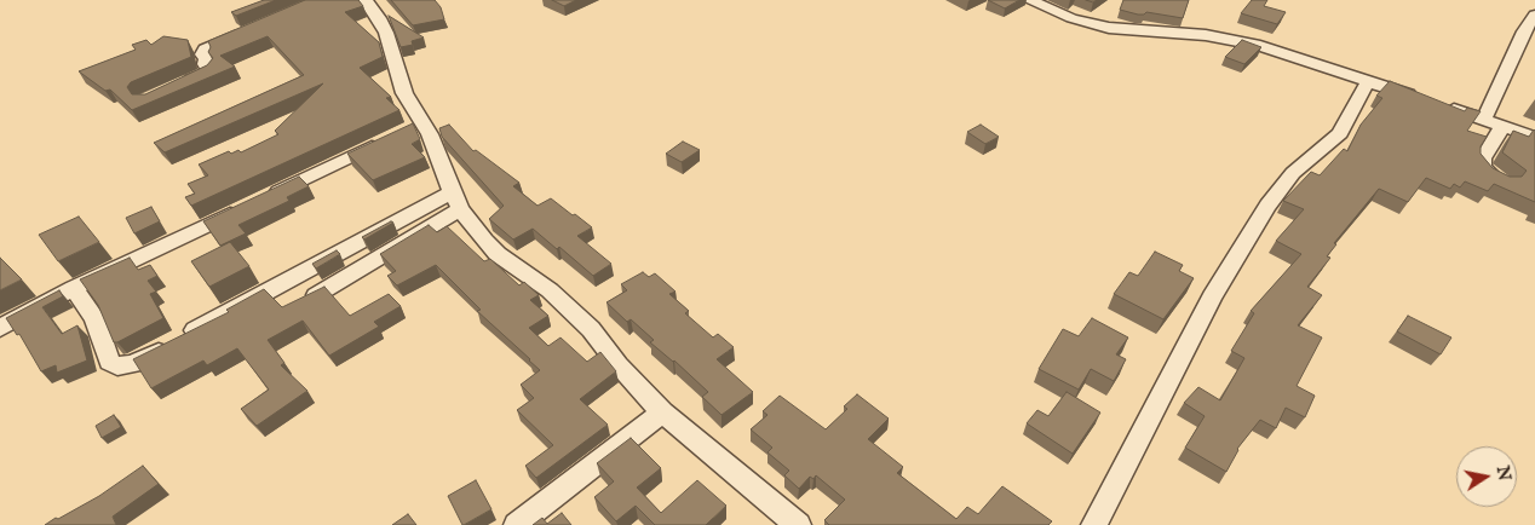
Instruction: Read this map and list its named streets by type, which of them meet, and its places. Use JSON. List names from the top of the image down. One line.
{"north":"right"}
